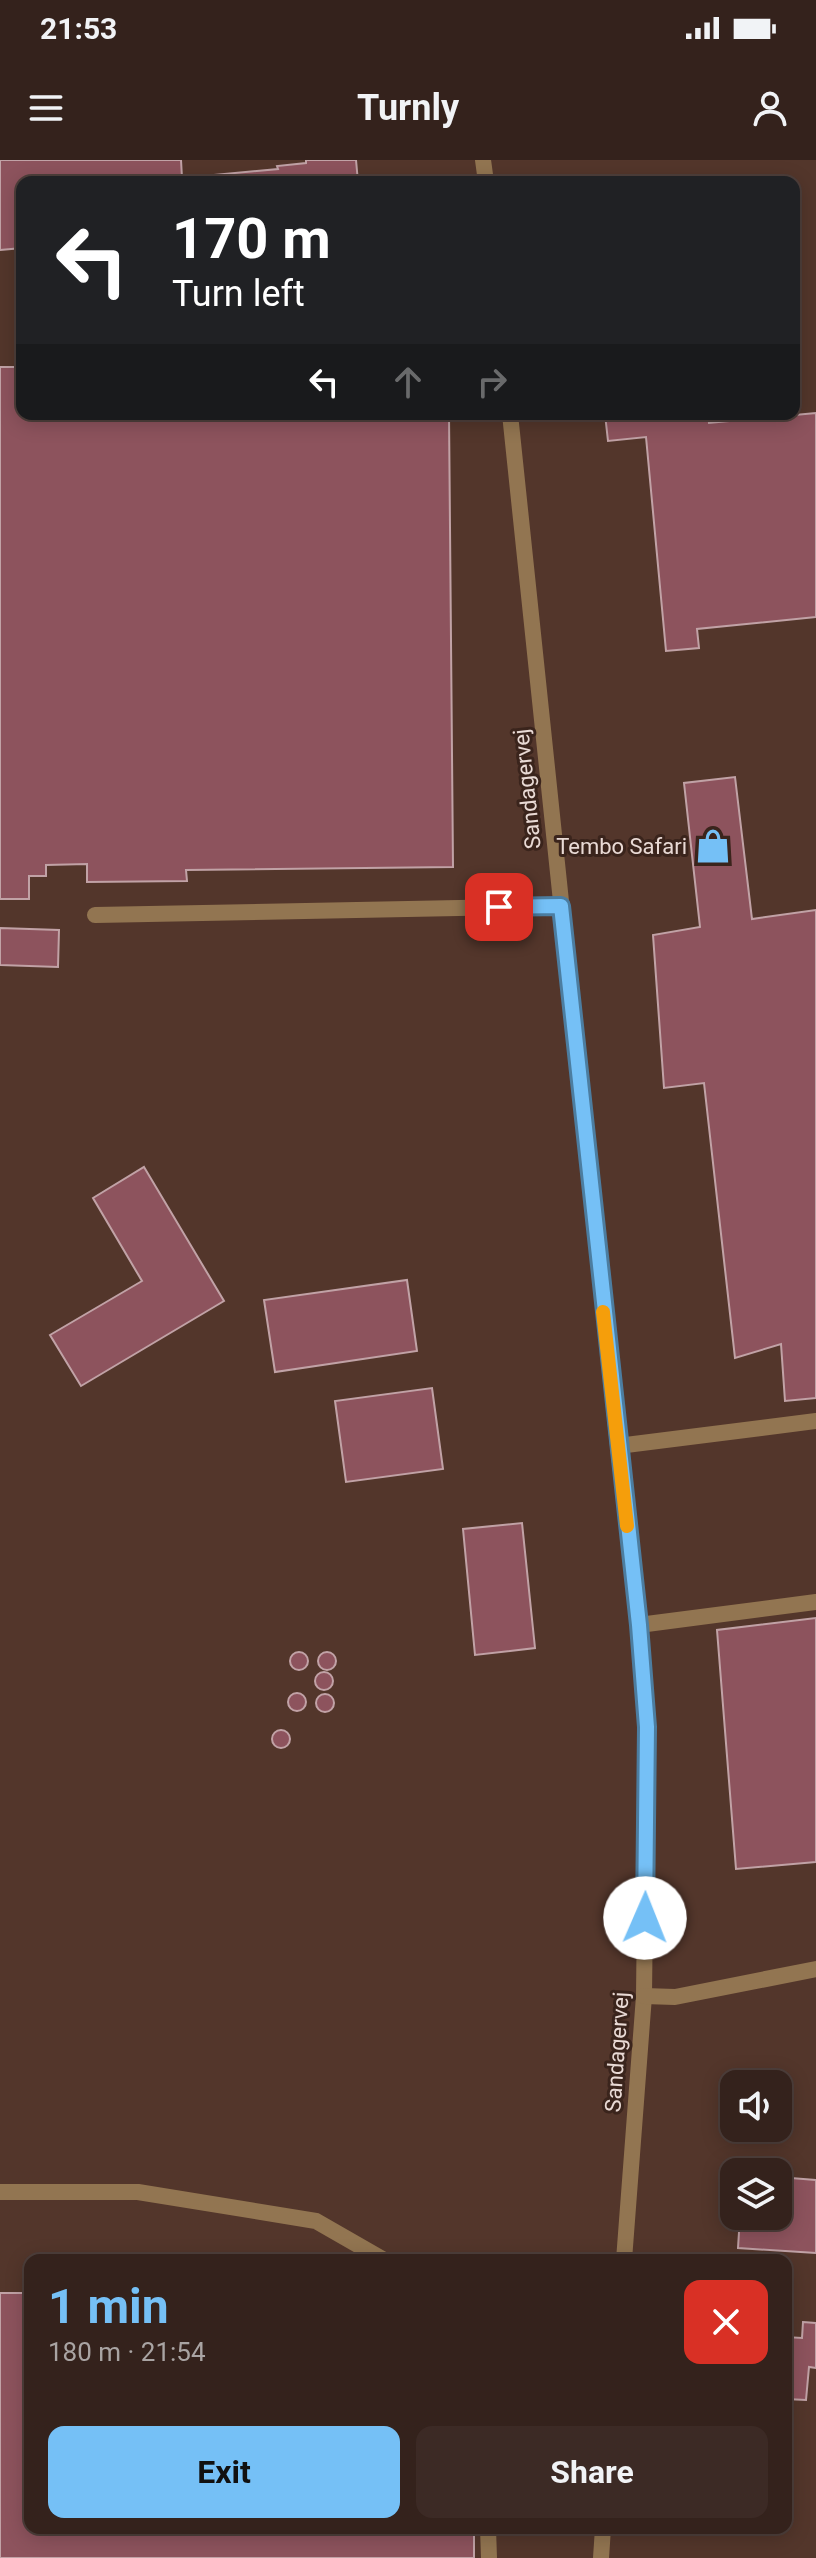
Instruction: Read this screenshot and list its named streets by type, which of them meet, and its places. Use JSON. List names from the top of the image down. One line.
{"streets":{"street":["Sandagervej"]},"places":{"shop":["Tembo Safari"]},"page":{"status":"21:53","header":"Turnly","turn":["170 m","Turn left"],"heading":["1 min","180 m · 21:54"],"buttons":["Exit","Share"]}}
